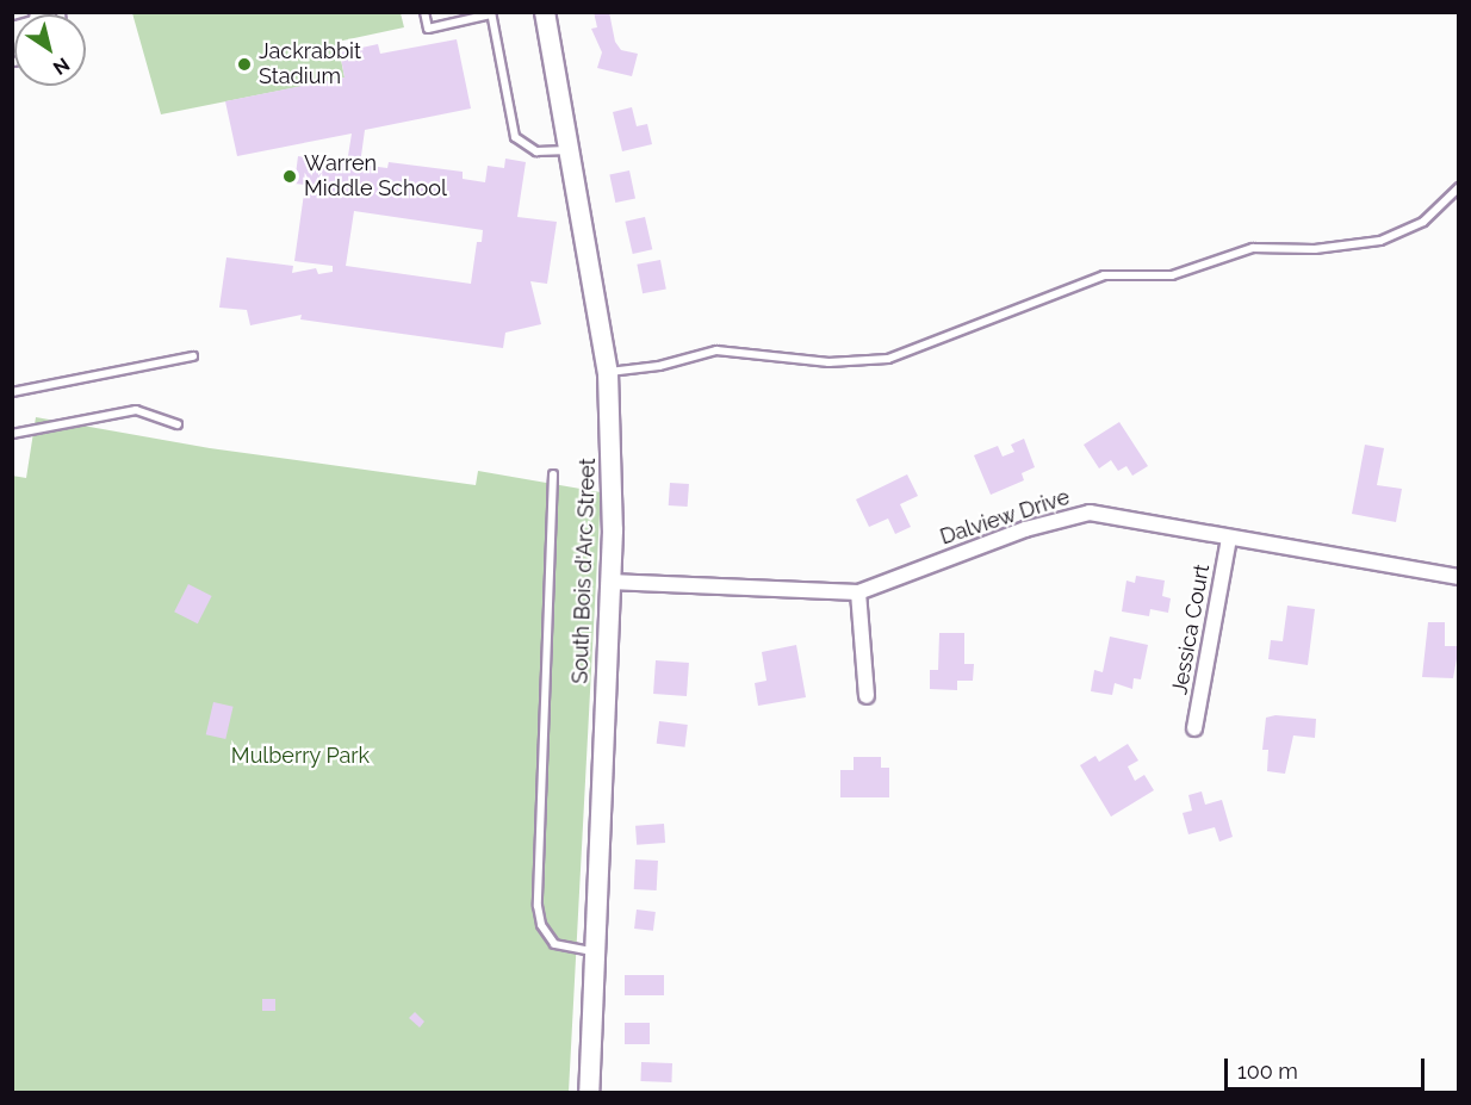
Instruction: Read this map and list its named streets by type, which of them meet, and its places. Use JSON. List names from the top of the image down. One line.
{"streets":{"main road":["South Bois d'Arc Street"],"street":["Dalview Drive","Jessica Court"]},"crossings":[["Dalview Drive","South Bois d'Arc Street"],["Dalview Drive","Jessica Court"]],"parks":["Mulberry Park"],"places":["Jackrabbit Stadium","Warren Middle School"],"scale_bar":"100 m","north":"bottom right"}
